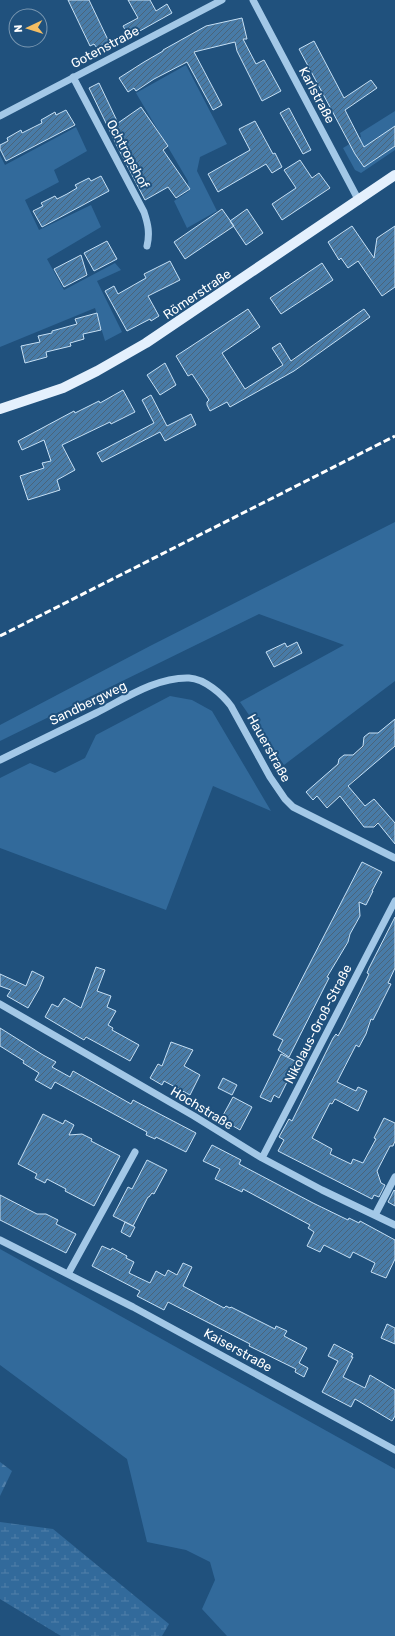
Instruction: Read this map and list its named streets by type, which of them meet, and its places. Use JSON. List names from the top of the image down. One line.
{"streets":{"main road":["Römerstraße"],"street":["Gotenstraße","Karlstraße","Ochtropshof","Sandbergweg","Hauerstraße","Nikolaus-Groß-Straße","Hochstraße","Kaiserstraße"]},"crossings":[["Gotenstraße","Ochtropshof"],["Karlstraße","Römerstraße"],["Sandbergweg","Hauerstraße"],["Nikolaus-Groß-Straße","Hochstraße"]],"north":"left"}
